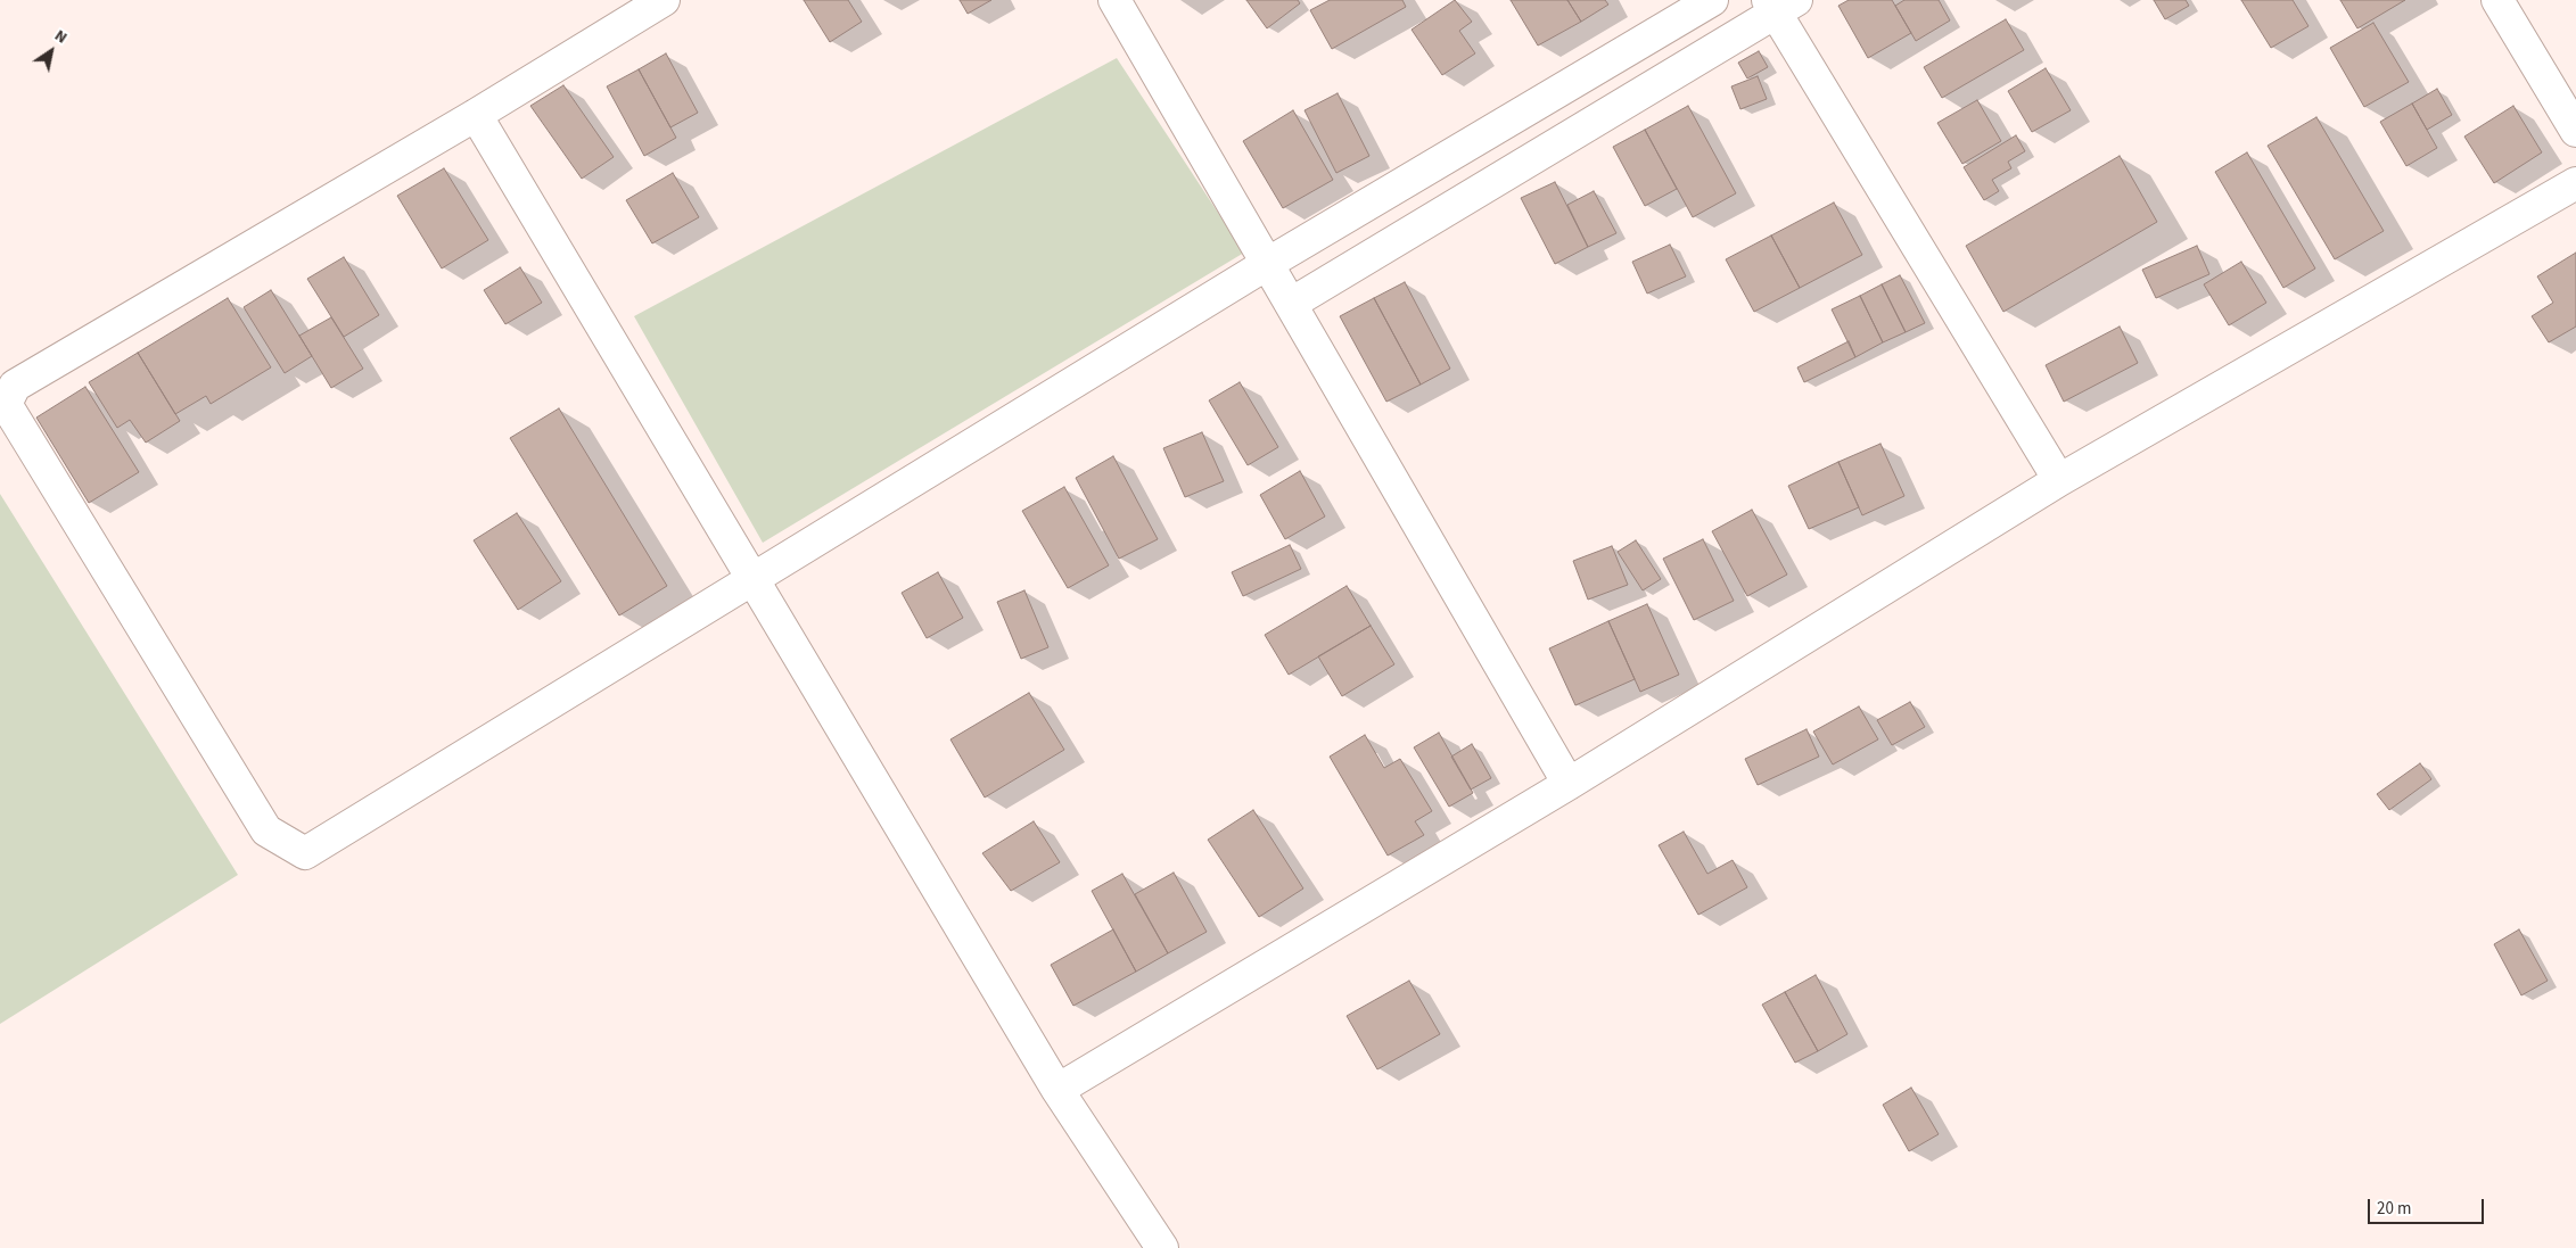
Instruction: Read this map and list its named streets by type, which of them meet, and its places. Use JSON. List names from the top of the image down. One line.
{"scale_bar":"20 m","north":"top right"}
